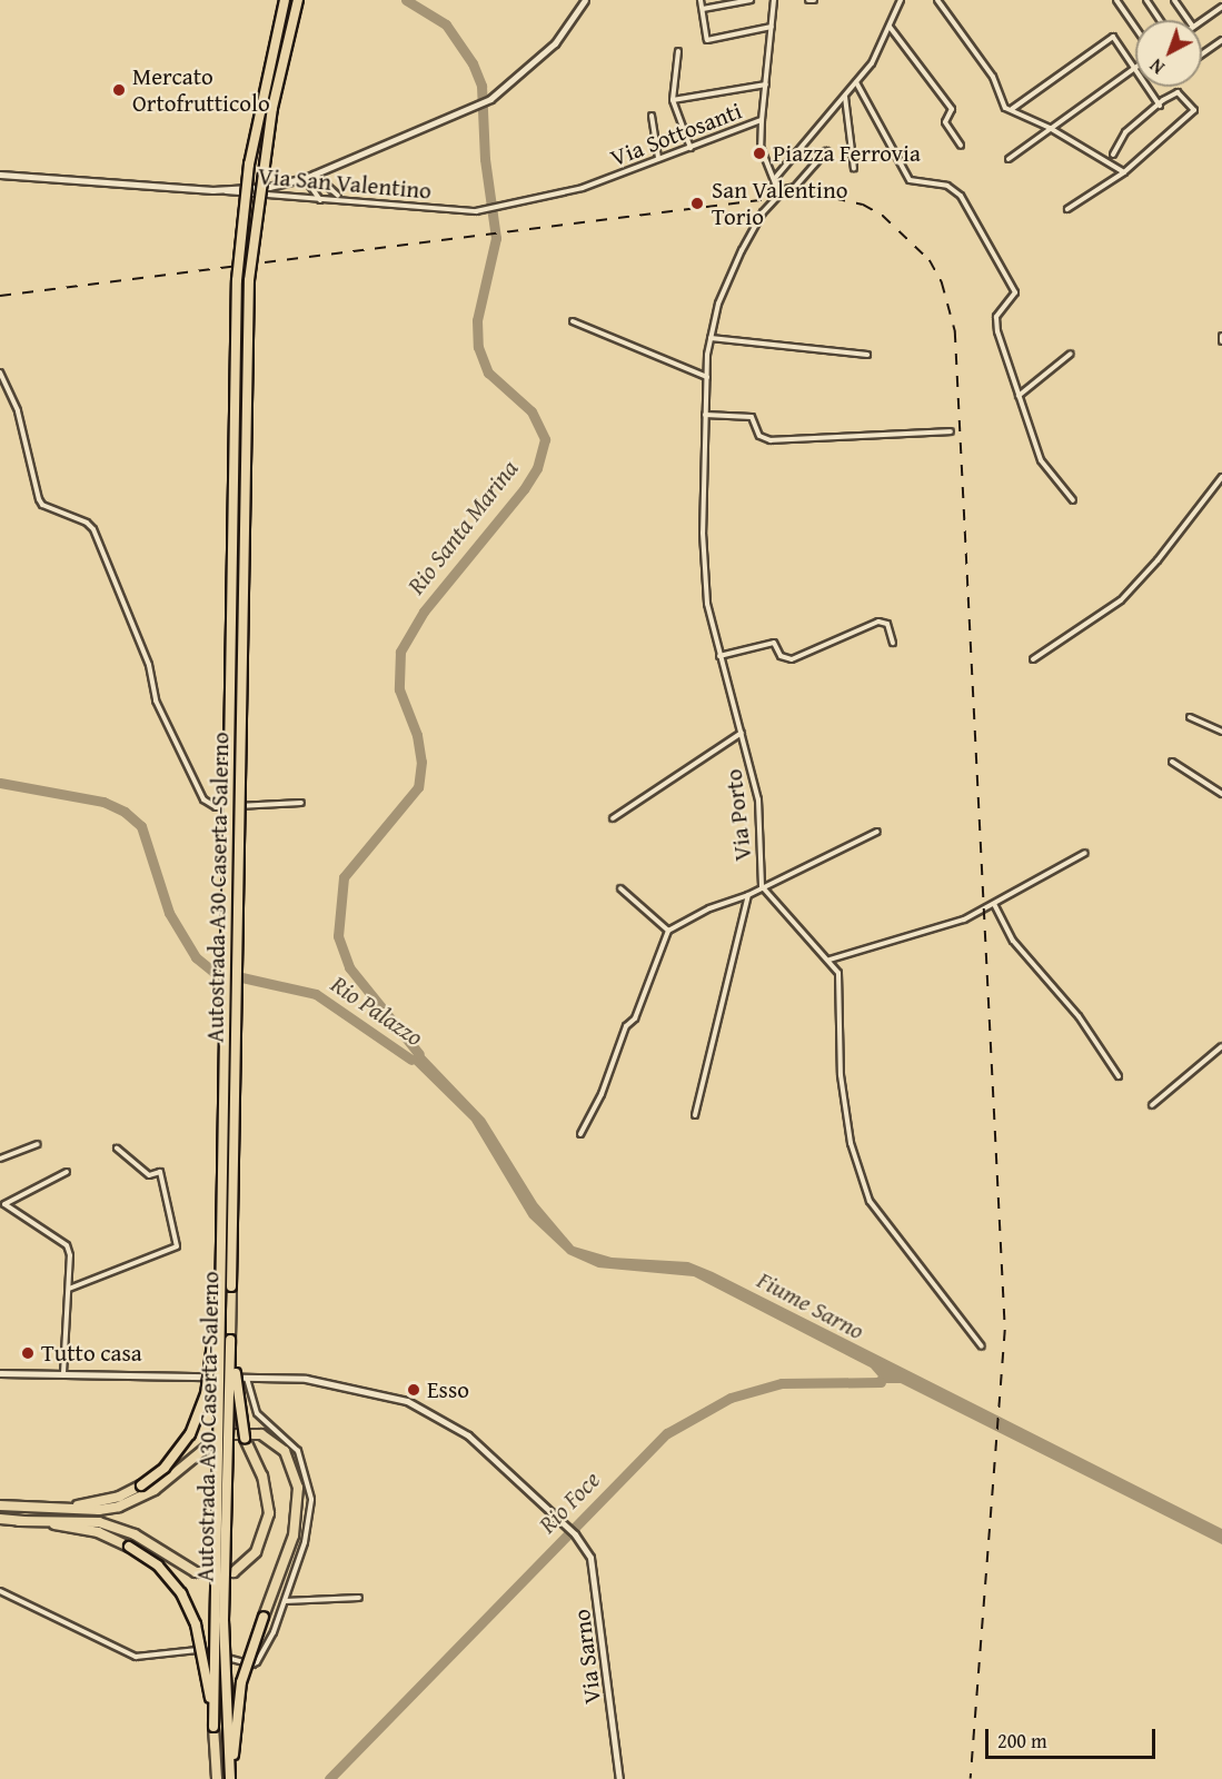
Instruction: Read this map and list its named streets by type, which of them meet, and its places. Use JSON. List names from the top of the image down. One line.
{"streets":{"highway":["Autostrada A30 Caserta-Salerno"],"main road":["Via San Valentino","Via Sarno"],"street":["Via Sottosanti","Via Porto"]},"crossings":[["Via Sottosanti","Via San Valentino"]],"water":["Rio Santa Marina","Rio Palazzo","Fiume Sarno","Rio Foce"],"places":["Mercato Ortofrutticolo","Piazza Ferrovia","San Valentino Torio","Tutto casa","Esso"],"scale_bar":"200 m","north":"bottom left"}
